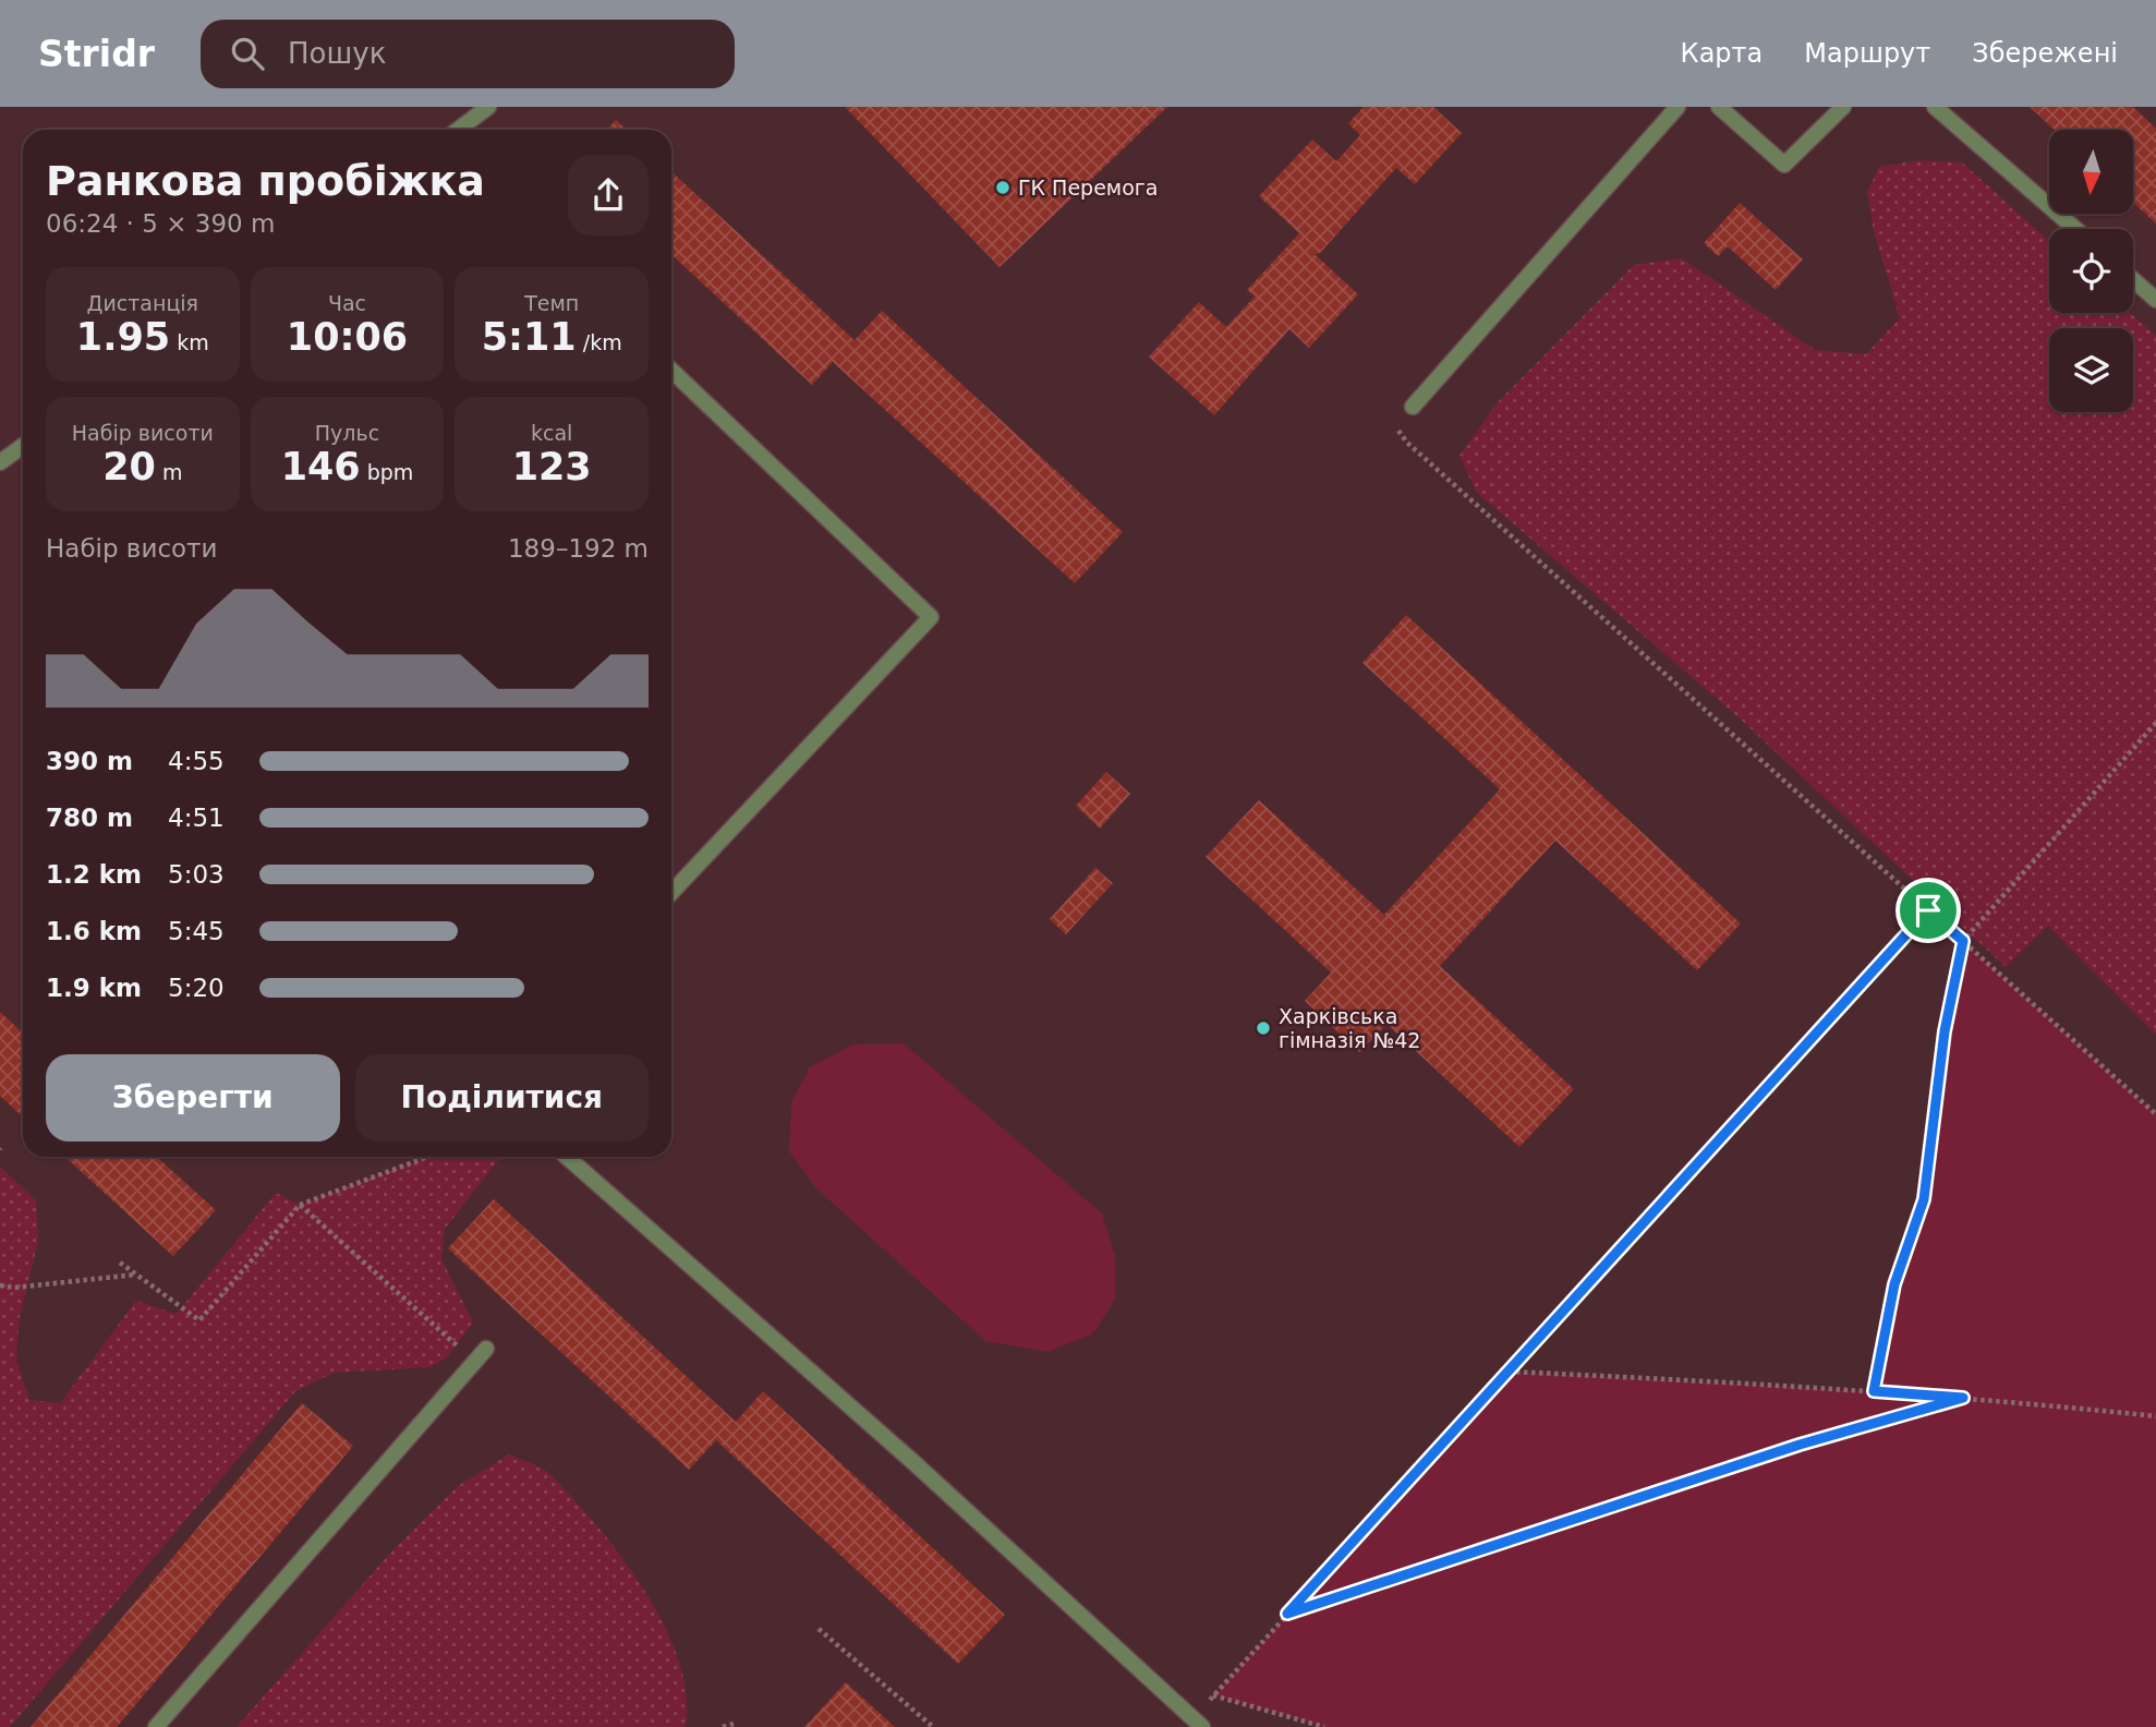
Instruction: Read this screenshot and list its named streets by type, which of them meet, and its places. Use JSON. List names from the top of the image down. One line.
{"places":["ГК Перемога","Харківська гімназія №42"],"north":"bottom","page":{"header":"Stridr","search":"Пошук","nav":["Карта","Маршрут","Збережені"],"heading":["Ранкова пробіжка","06:24 · 5 × 390 m"],"stats":[["Дистанція","1.95 km"],["Час","10:06"],["Темп","5:11 /km"],["Набір висоти","20 m"],["Пульс","146 bpm"],["kcal","123"]],"chart":["Набір висоти","189–192 m"],"list":[{"name":"390 m","note":"4:55"},{"name":"780 m","note":"4:51"},{"name":"1.2 km","note":"5:03"},{"name":"1.6 km","note":"5:45"},{"name":"1.9 km","note":"5:20"}],"buttons":["Зберегти","Поділитися"]}}
